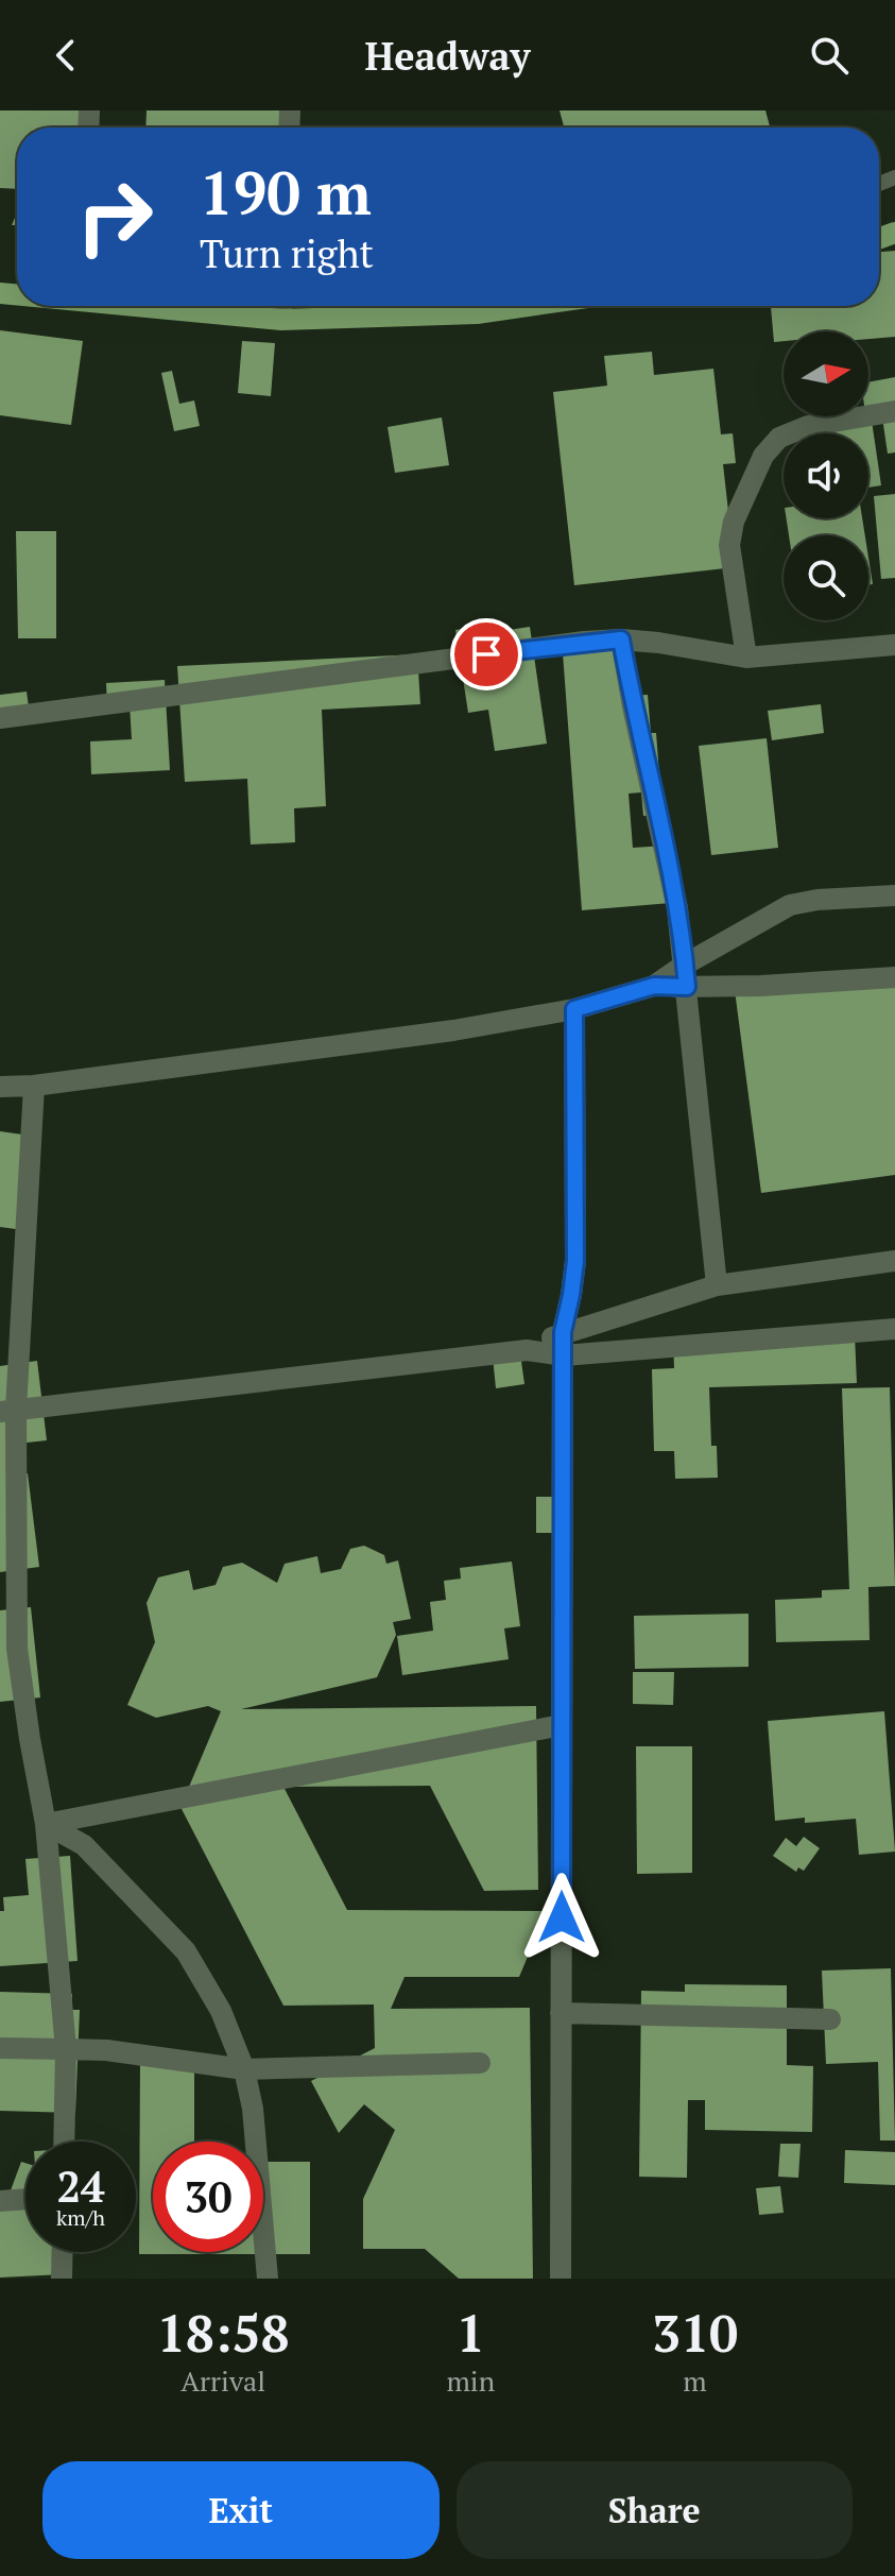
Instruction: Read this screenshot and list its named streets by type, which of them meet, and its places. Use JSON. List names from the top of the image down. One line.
{"north":"right","page":{"header":"Headway","turn":["190 m","Turn right"],"speed":"24 km/h","limit":"30","eta":["18:58","Arrival","1","min","310","m"],"buttons":["Exit","Share"]}}
